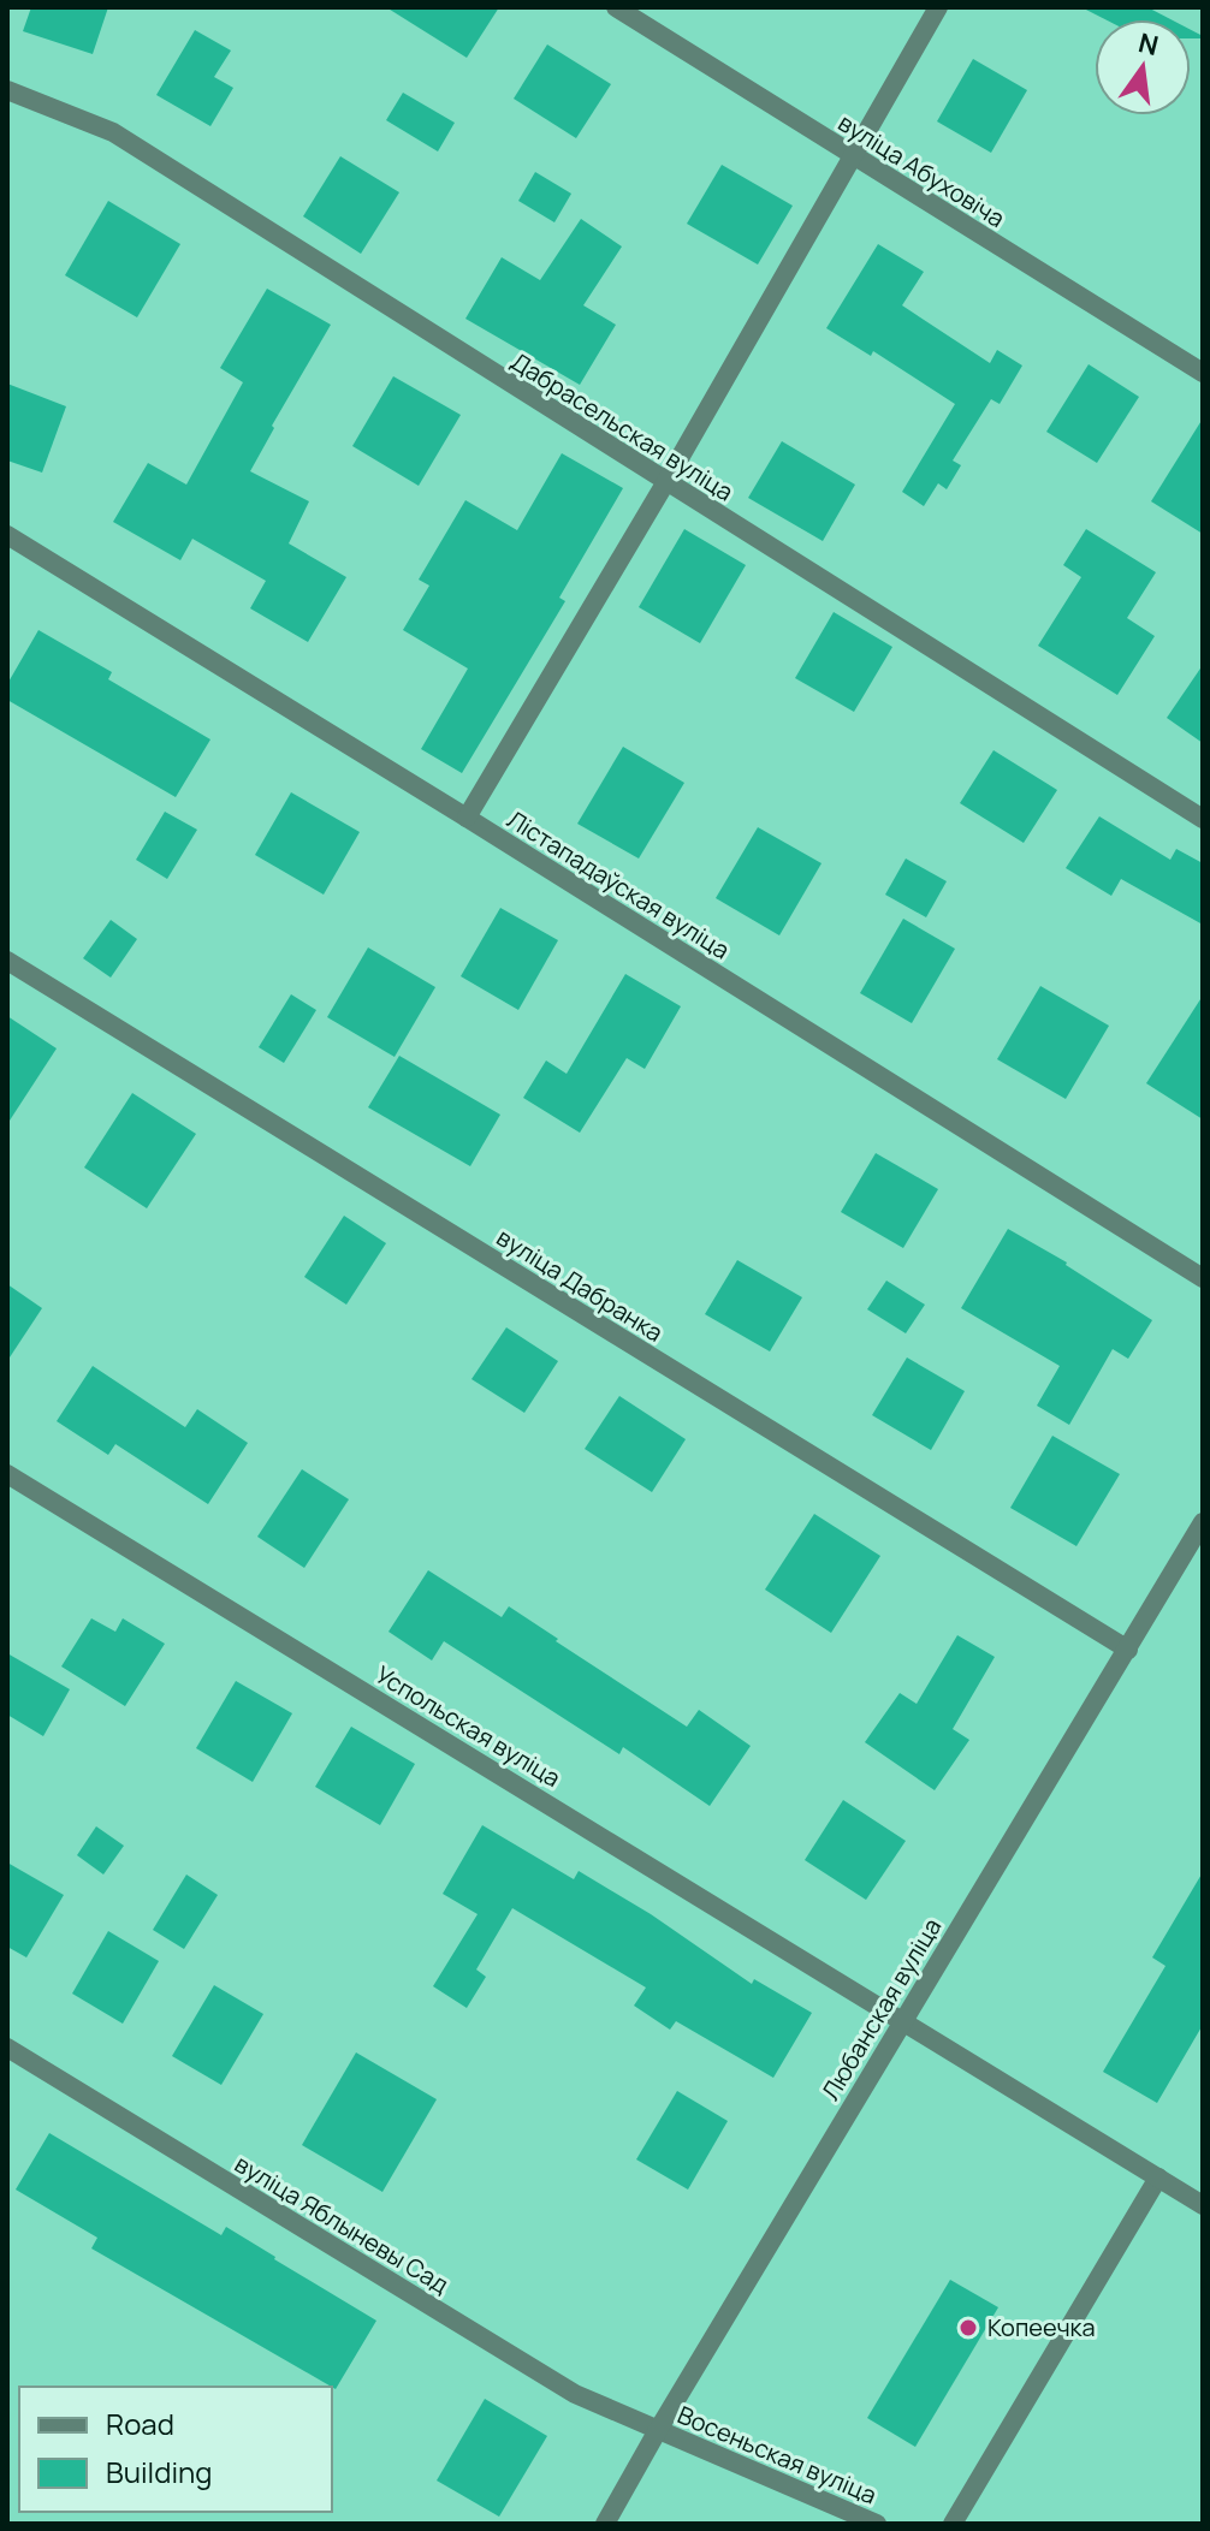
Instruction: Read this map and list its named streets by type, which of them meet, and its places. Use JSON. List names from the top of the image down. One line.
{"streets":{"street":["вуліца Абуховіча","Дабрасельская вуліца","Лістападаўская вуліца","вуліца Дабранка","Успольская вуліца","Любанская вуліца","вуліца Яблыневы Сад","Восеньская вуліца"]},"crossings":[["вуліца Дабранка","Любанская вуліца"],["Успольская вуліца","Любанская вуліца"],["Любанская вуліца","вуліца Яблыневы Сад"],["Любанская вуліца","Восеньская вуліца"],["вуліца Яблыневы Сад","Восеньская вуліца"]],"places":["Копеечка"],"legend":["Road","Building"],"north":"top"}
